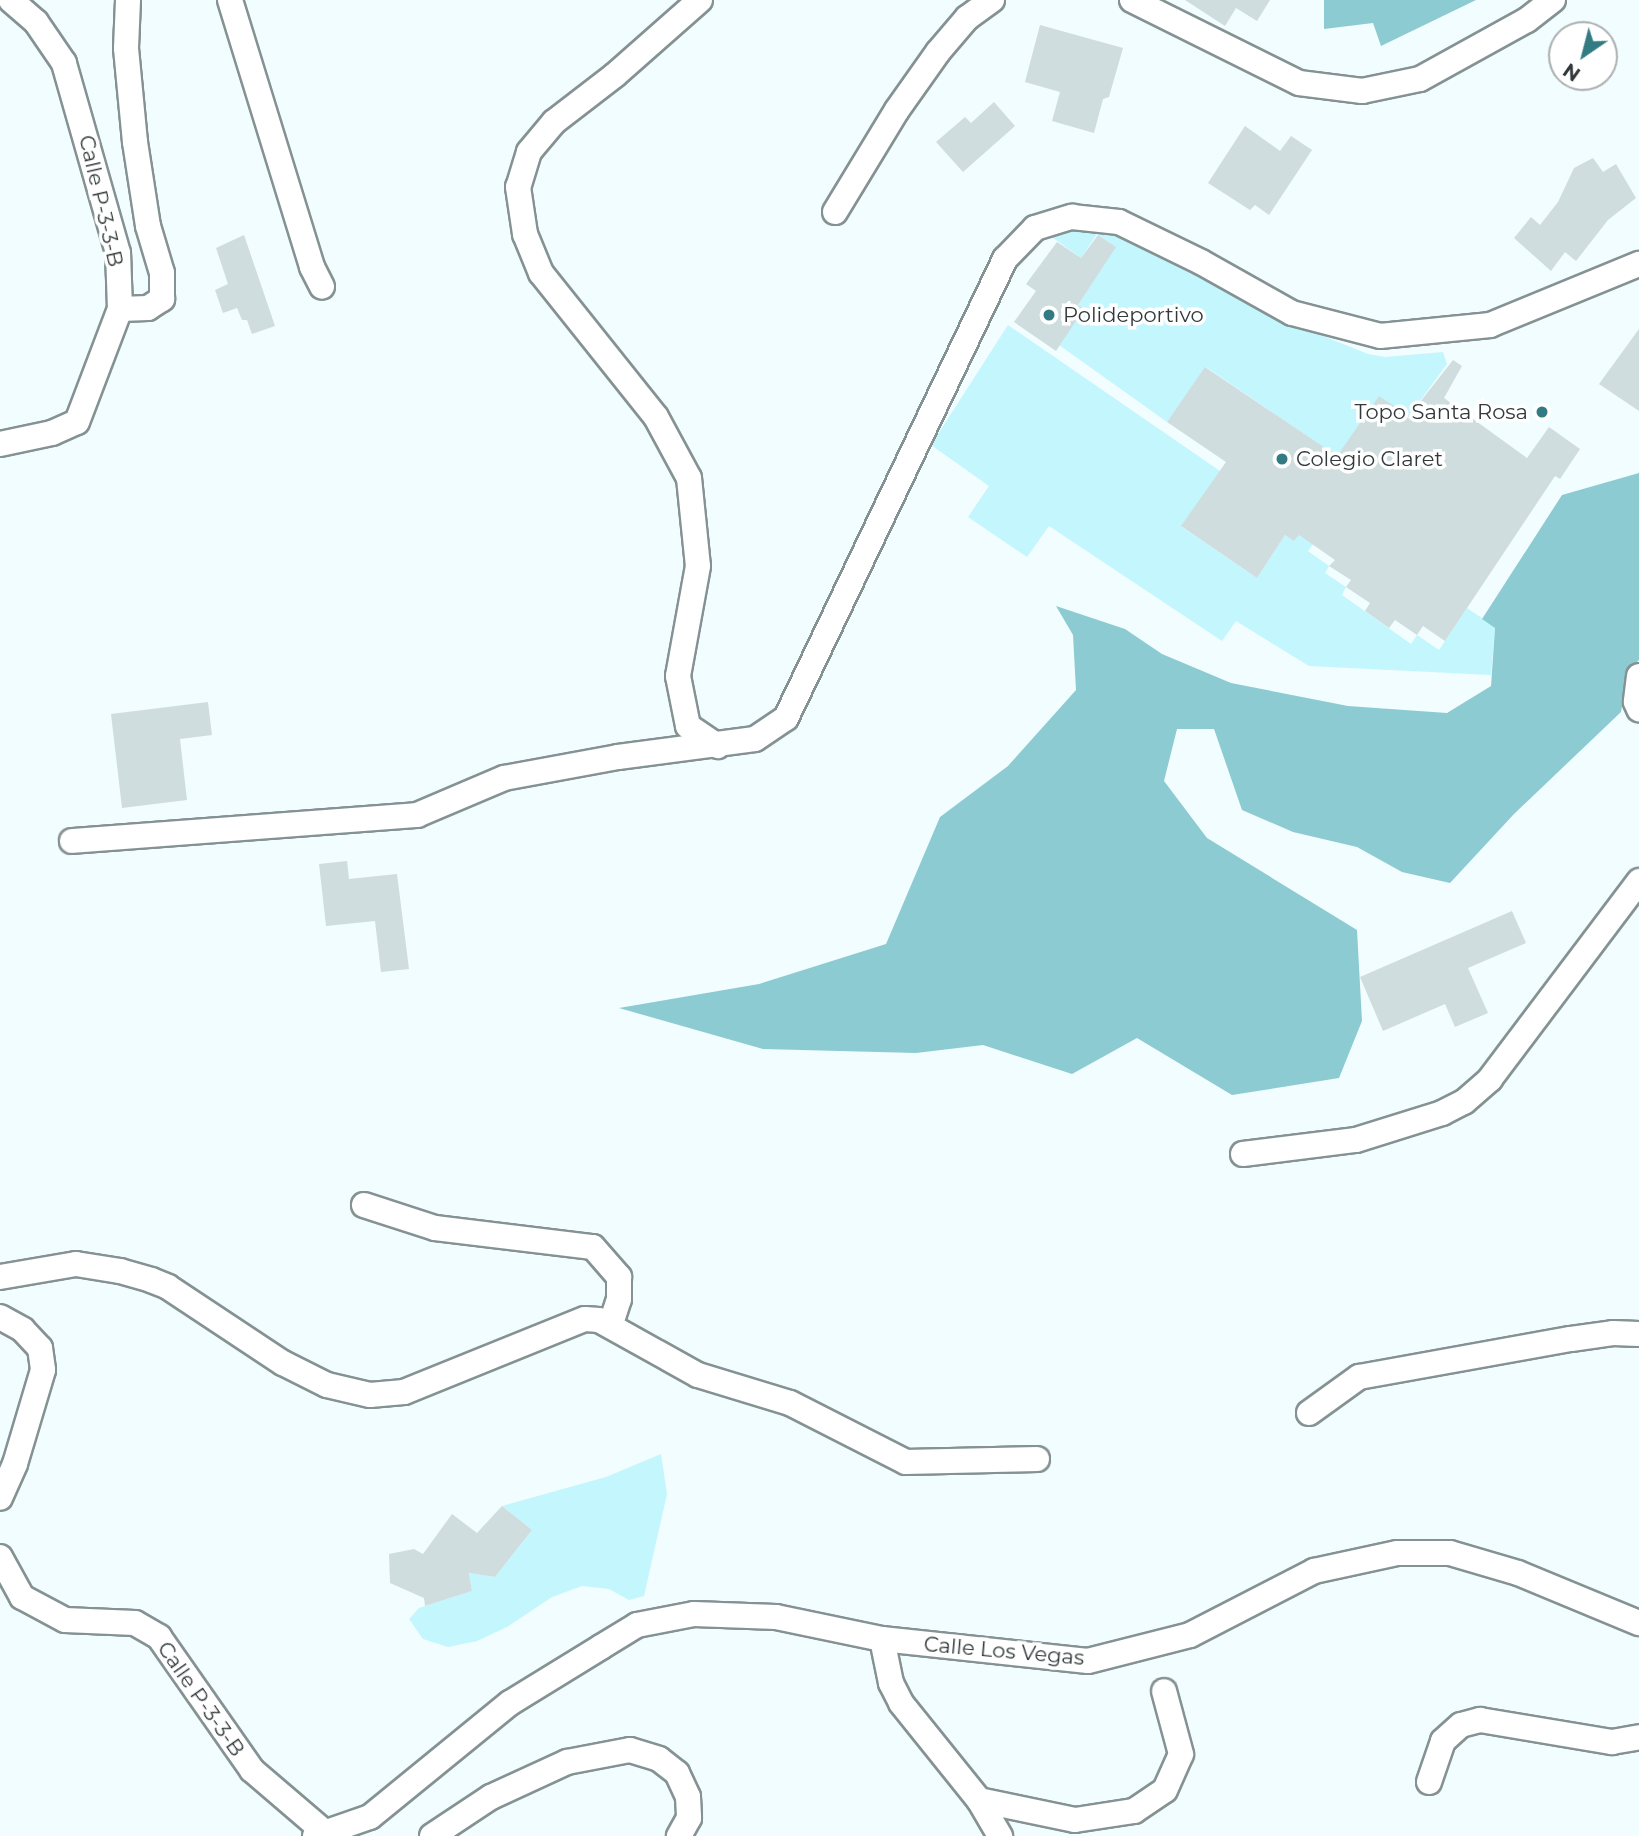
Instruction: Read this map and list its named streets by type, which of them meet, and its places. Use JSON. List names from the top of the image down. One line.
{"streets":{"street":["Calle P-3-3-B","Calle Los Vegas"]},"crossings":[["Calle P-3-3-B","Calle Los Vegas"]],"places":["Polideportivo","Topo Santa Rosa","Colegio Claret"],"north":"bottom left"}
